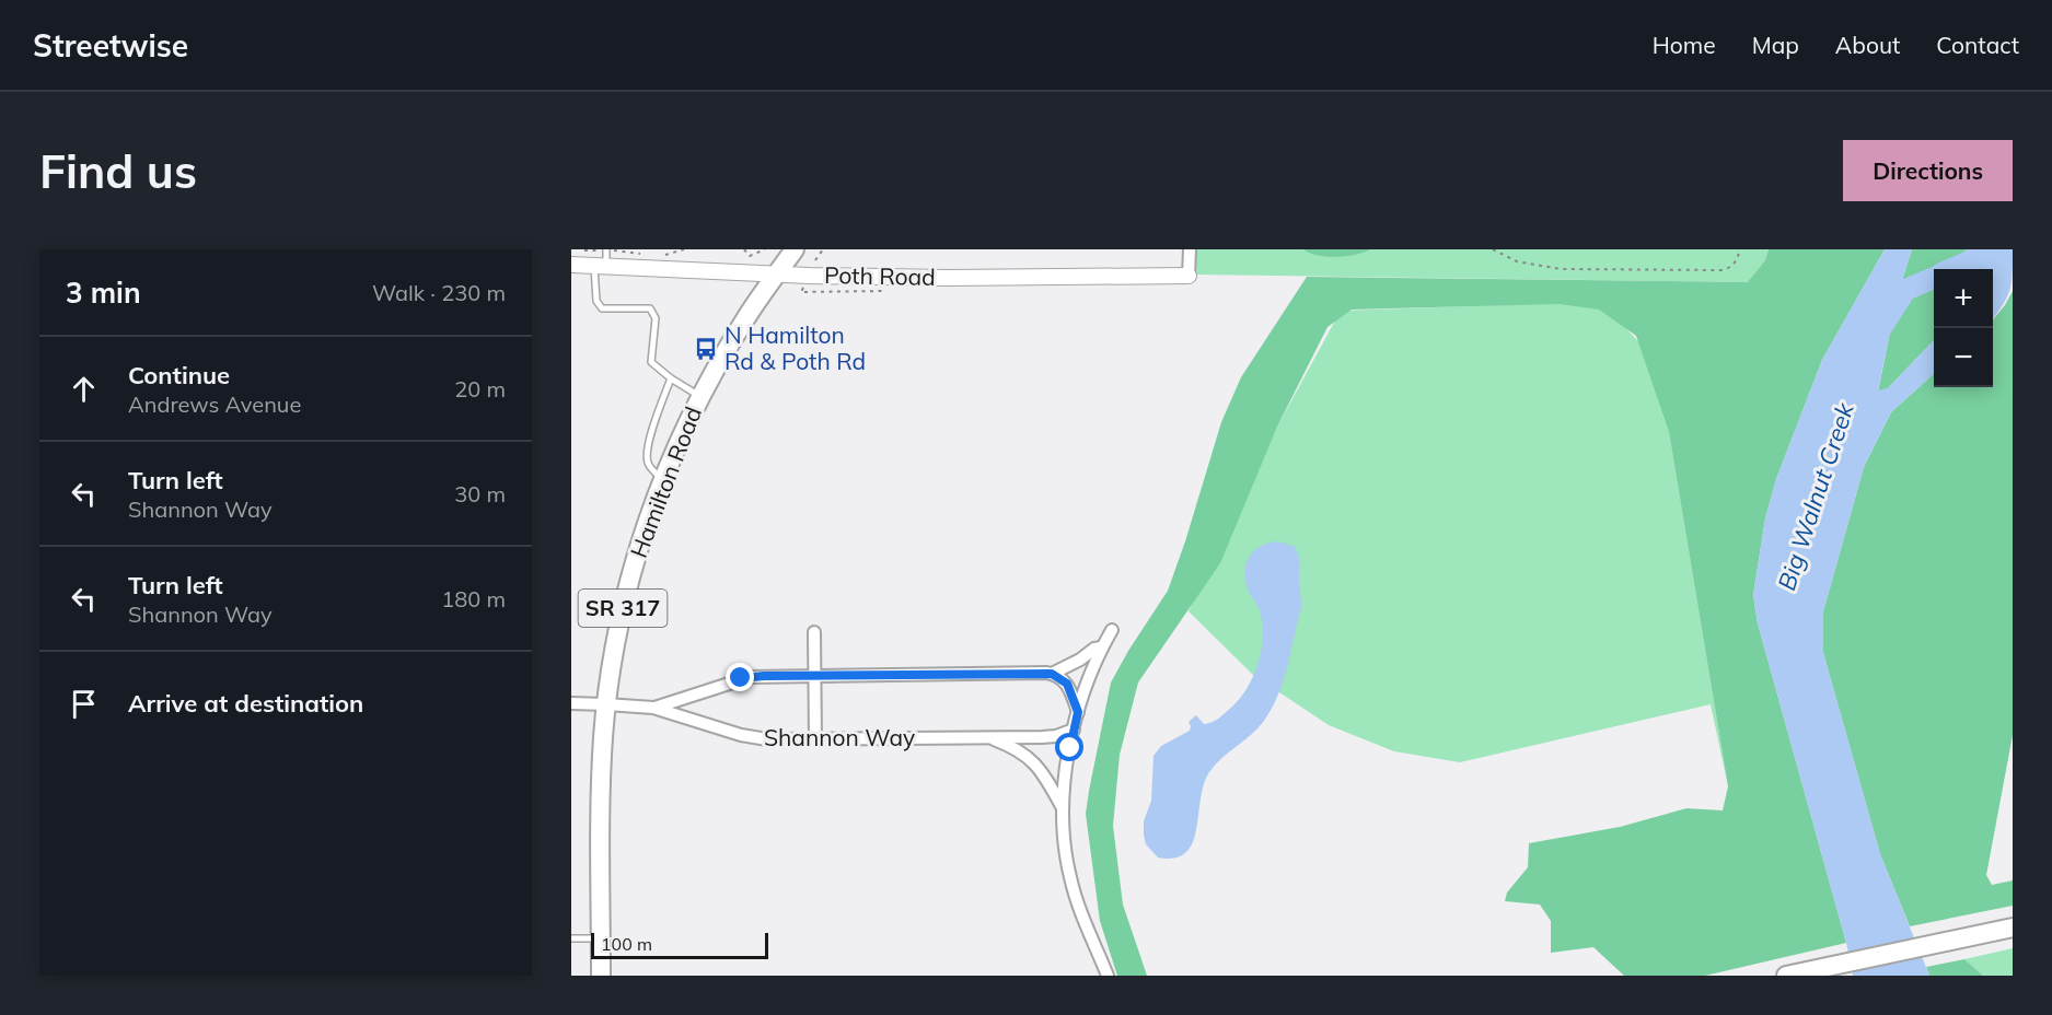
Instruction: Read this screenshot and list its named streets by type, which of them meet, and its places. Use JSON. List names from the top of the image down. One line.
{"streets":{"main road":["Hamilton Road","SR 317"],"street":["Poth Road","Shannon Way"]},"crossings":[["Poth Road","Hamilton Road"],["Hamilton Road","Shannon Way"]],"water":["Big Walnut Creek"],"places":{"bus stop":["N Hamilton Rd & Poth Rd"]},"scale_bar":"100 m","page":{"header":"Streetwise","nav":["Home","Map","About","Contact"],"buttons":"Directions","title":"Find us","heading":["3 min","Walk · 230 m"],"map_buttons":["+","−"],"list":[["Continue","Andrews Avenue","20 m"],["Turn left","Shannon Way","30 m"],["Turn left","Shannon Way","180 m"],"Arrive at destination"],"scale":"100 m"}}
